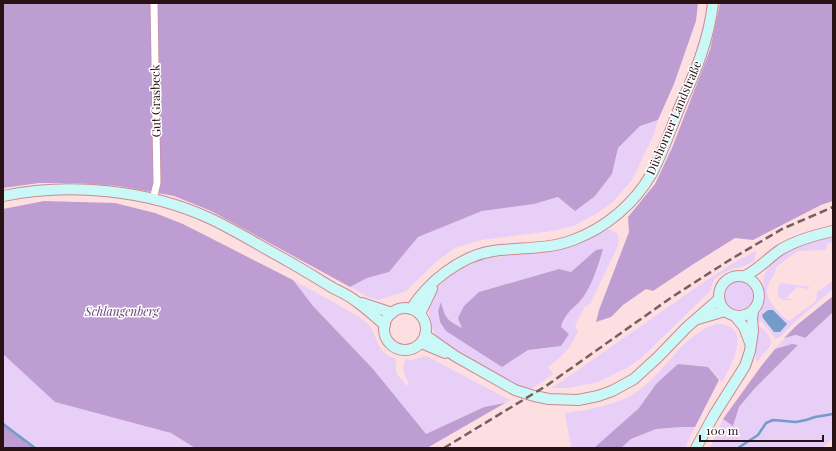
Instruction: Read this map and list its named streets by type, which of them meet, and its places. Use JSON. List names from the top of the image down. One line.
{"streets":{"main road":["Düshorner Landstraße"],"street":["Gut Grasbeck"]},"parks":["Schlangenberg"],"scale_bar":"100 m"}
